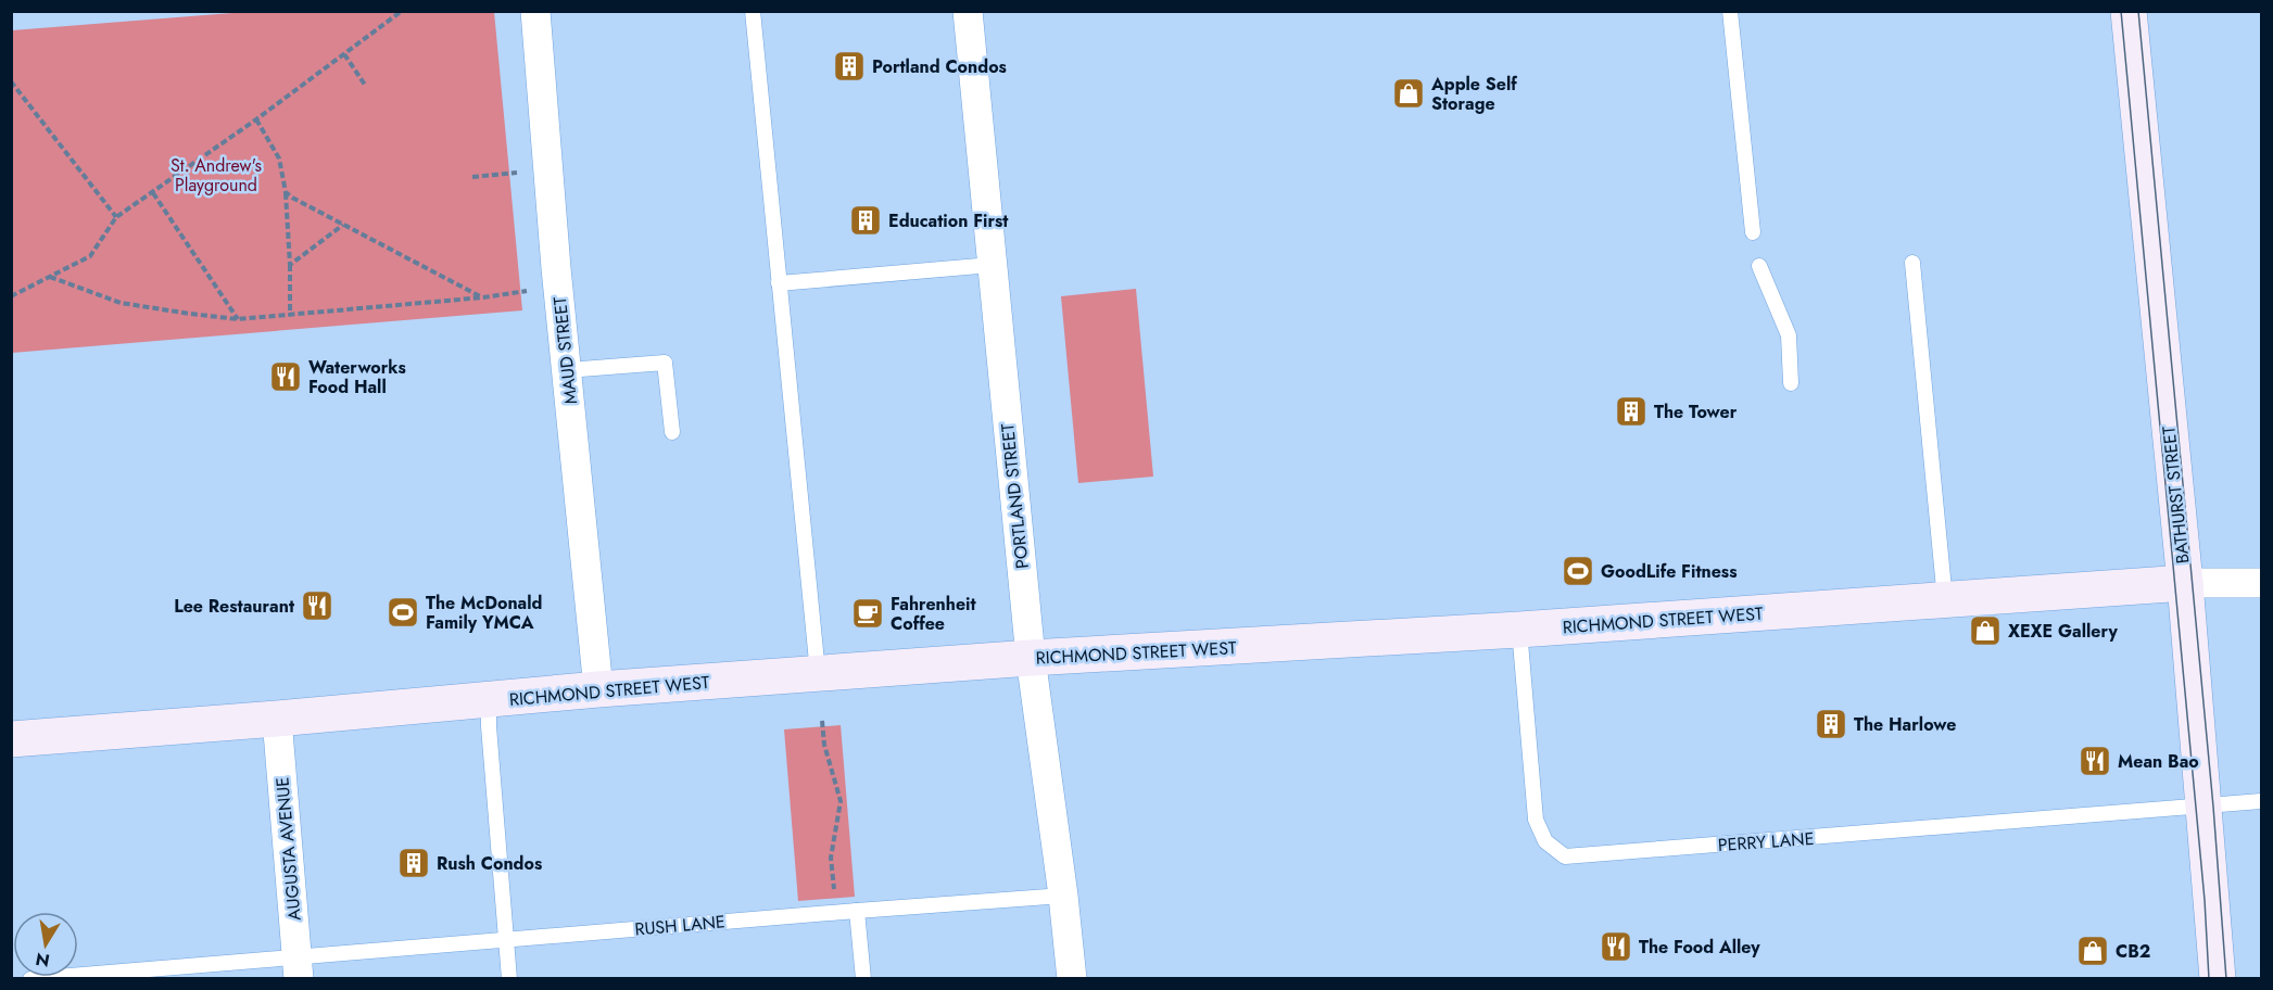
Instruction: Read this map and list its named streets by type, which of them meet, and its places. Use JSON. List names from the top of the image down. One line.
{"streets":{"main road":["BATHURST STREET","RICHMOND STREET WEST"],"street":["MAUD STREET","PORTLAND STREET","AUGUSTA AVENUE"],"lane":["PERRY LANE","RUSH LANE"]},"crossings":[["MAUD STREET","RICHMOND STREET WEST"],["BATHURST STREET","RICHMOND STREET WEST"],["BATHURST STREET","PERRY LANE"],["PORTLAND STREET","RICHMOND STREET WEST"],["PORTLAND STREET","RUSH LANE"],["RICHMOND STREET WEST","PERRY LANE"],["RICHMOND STREET WEST","AUGUSTA AVENUE"],["AUGUSTA AVENUE","RUSH LANE"]],"parks":["St. Andrew's Playground"],"places":{"building":["Portland Condos","Education First","The Tower","The Harlowe","Rush Condos"],"shop":["Apple Self Storage","XEXE Gallery","CB2"],"restaurant":["Waterworks Food Hall","Lee Restaurant","Mean Bao","The Food Alley"],"sports":["GoodLife Fitness","The McDonald Family YMCA"],"cafe":["Fahrenheit Coffee"]},"north":"bottom"}
